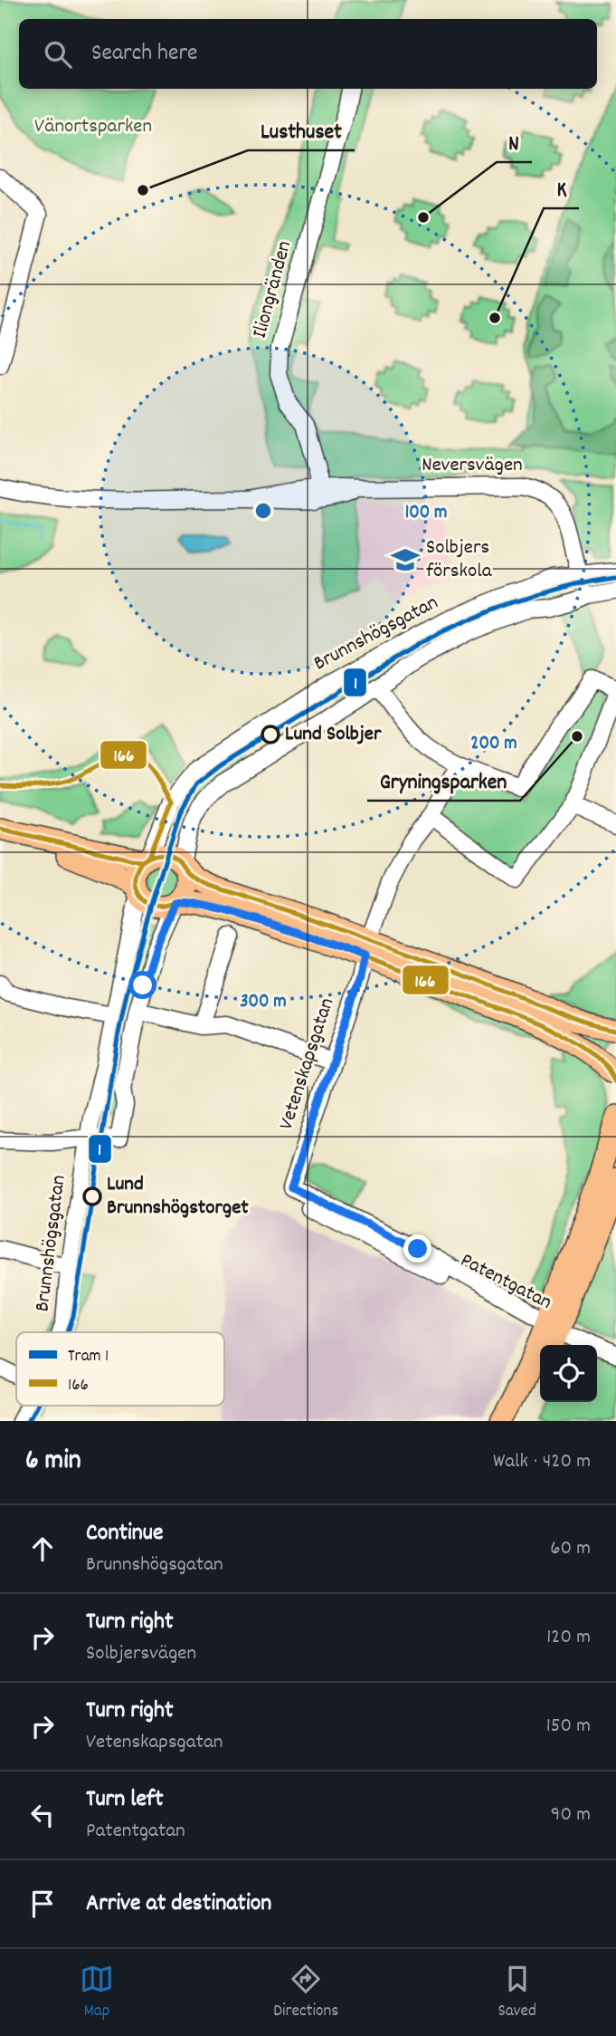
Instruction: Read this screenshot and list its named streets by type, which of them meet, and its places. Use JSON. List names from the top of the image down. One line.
{"streets":{"street":["Iliongränden","Neversvägen","Brunnshögsgatan","Vetenskapsgatan","Patentgatan"]},"crossings":[["Iliongränden","Neversvägen"],["Neversvägen","Brunnshögsgatan"],["Vetenskapsgatan","Patentgatan"]],"parks":["Vänortsparken"],"places":{"other":["Lusthuset","N","K","Lund Solbjer","Gryningsparken","Lund Brunnshögstorget"],"school or university":["Solbjers förskola"]},"lines":["tram line 1","transit line 166"],"legend":["Tram 1","166"],"page":{"search":"Search here","heading":["6 min","Walk · 420 m"],"list":[["Continue","Brunnshögsgatan","60 m"],["Turn right","Solbjersvägen","120 m"],["Turn right","Vetenskapsgatan","150 m"],["Turn left","Patentgatan","90 m"],"Arrive at destination"],"nav":["Map","Directions","Saved"]},"rings":["100 m","200 m","300 m"]}
